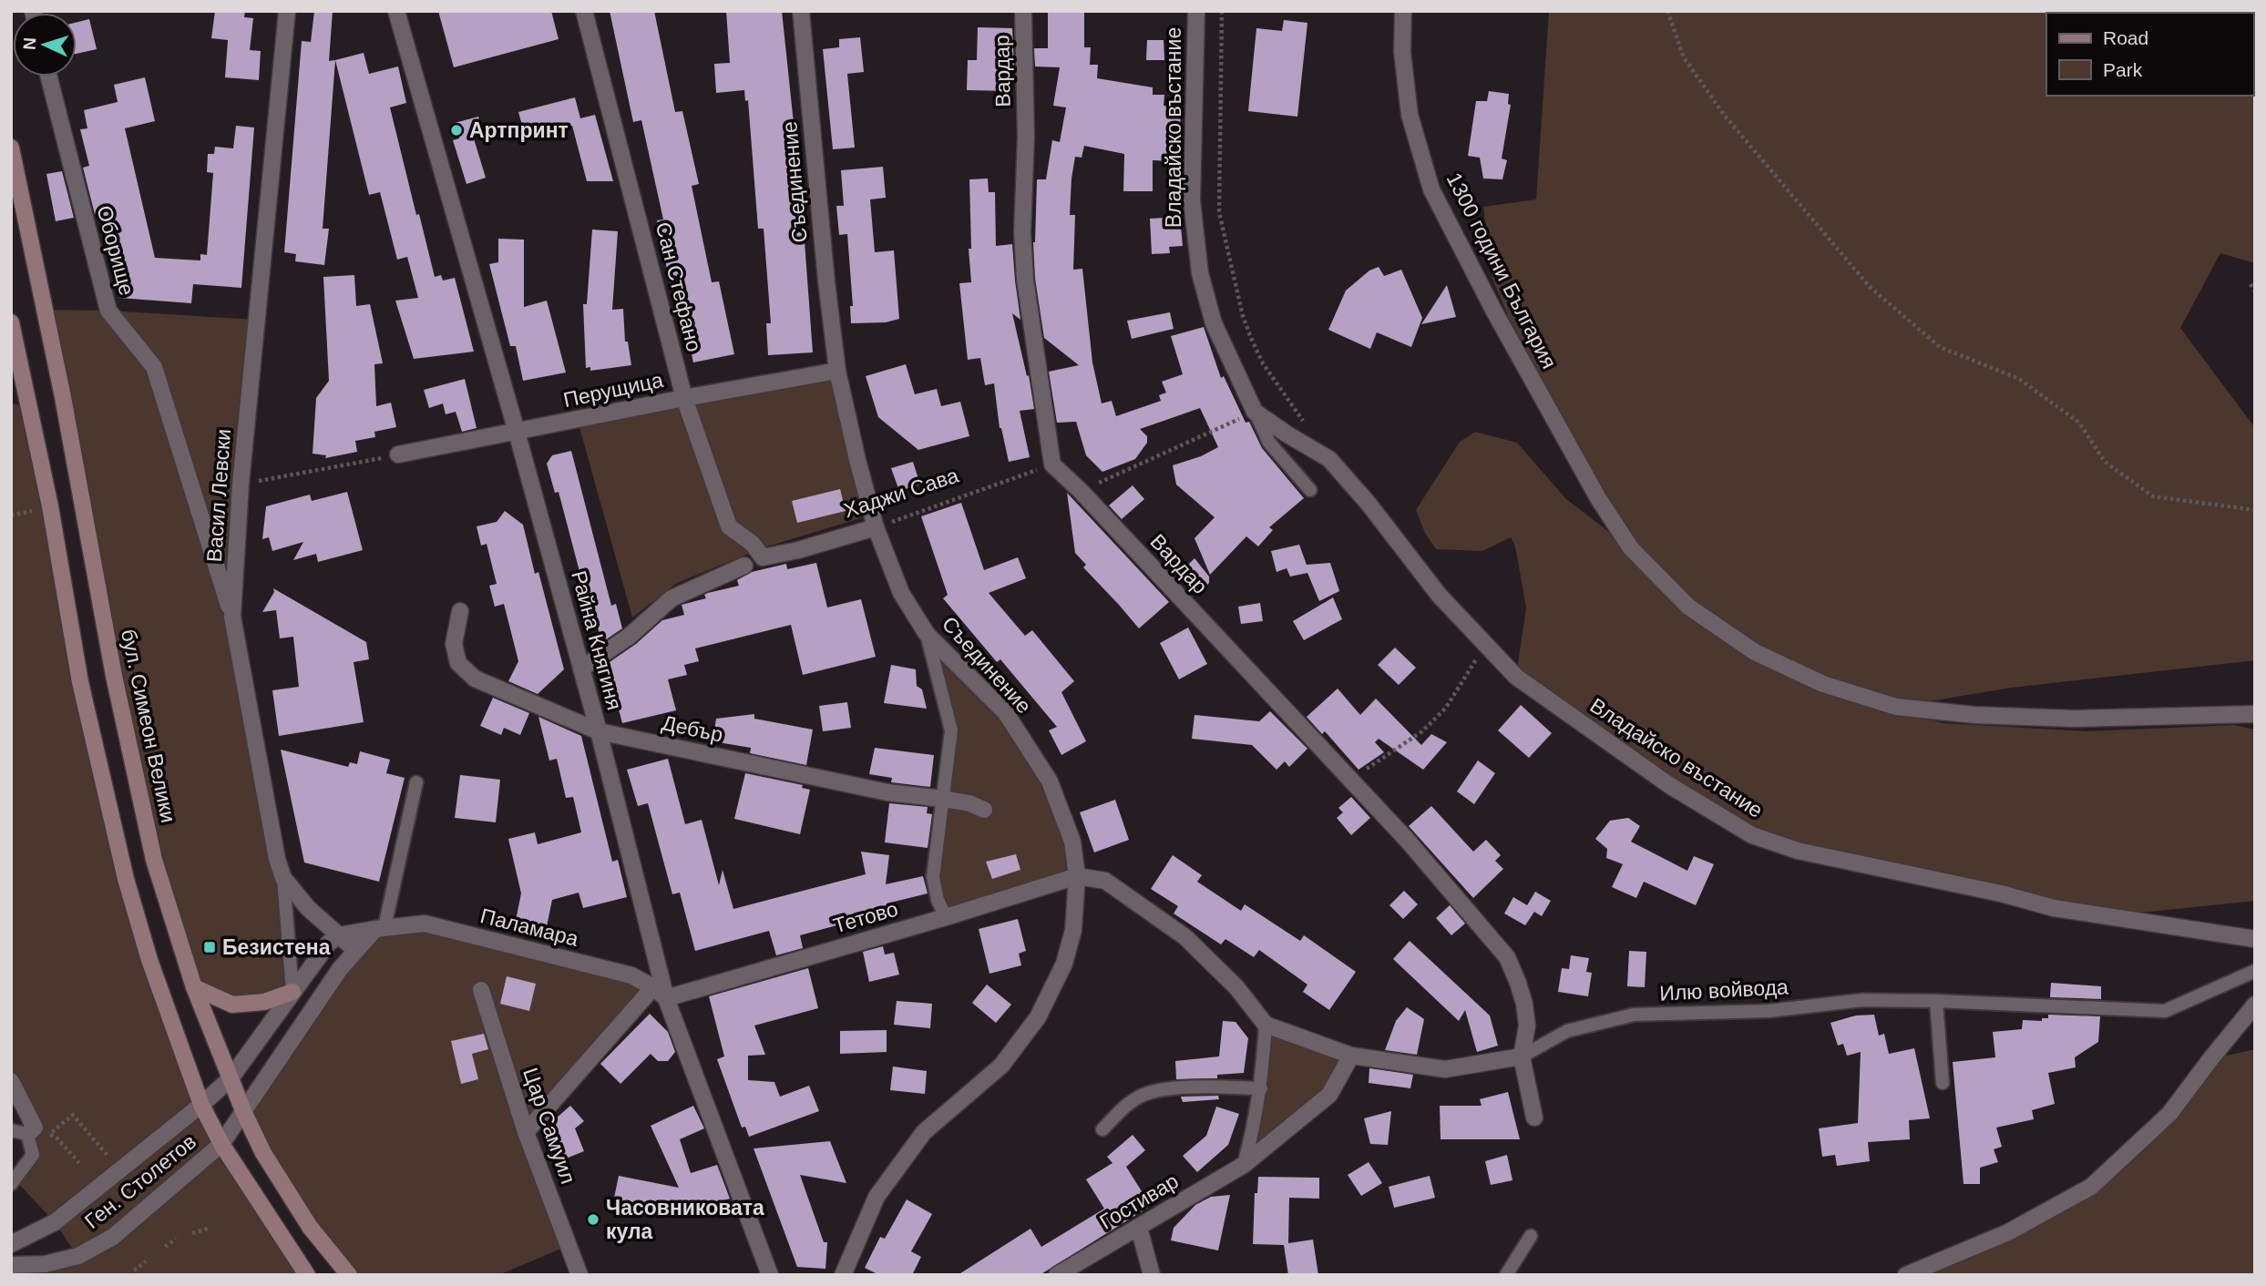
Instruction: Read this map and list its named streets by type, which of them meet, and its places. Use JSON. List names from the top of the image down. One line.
{"streets":{"main road":["бул. Симеон Велики"],"street":["Вардар","Владайско въстание","Съединение","Оборище","1300 години България","Сан Стефано","Перущица","Хаджи Сава","Васил Левски","Райна Княгиня","Дебър","Тетово","Паламара","Цар Самуил","Ген. Столетов","Гостивар"],"lane":["Илю войвода"]},"crossings":[["Вардар","Хаджи Сава"],["Вардар","Илю войвода"],["Съединение","Перущица"],["Съединение","Хаджи Сава"],["Съединение","Тетово"],["Оборище","Васил Левски"],["Сан Стефано","Перущица"],["Сан Стефано","Хаджи Сава"],["Перущица","Райна Княгиня"],["Васил Левски","Паламара"],["Васил Левски","Ген. Столетов"],["Райна Княгиня","Дебър"],["Райна Княгиня","Тетово"],["Райна Княгиня","Паламара"],["бул. Симеон Велики","Ген. Столетов"],["Тетово","Паламара"],["Паламара","Ген. Столетов"]],"places":{"other":["Артпринт","Часовниковата кула"],"transit":["Безистена"]},"legend":["Road","Park"],"north":"left"}
